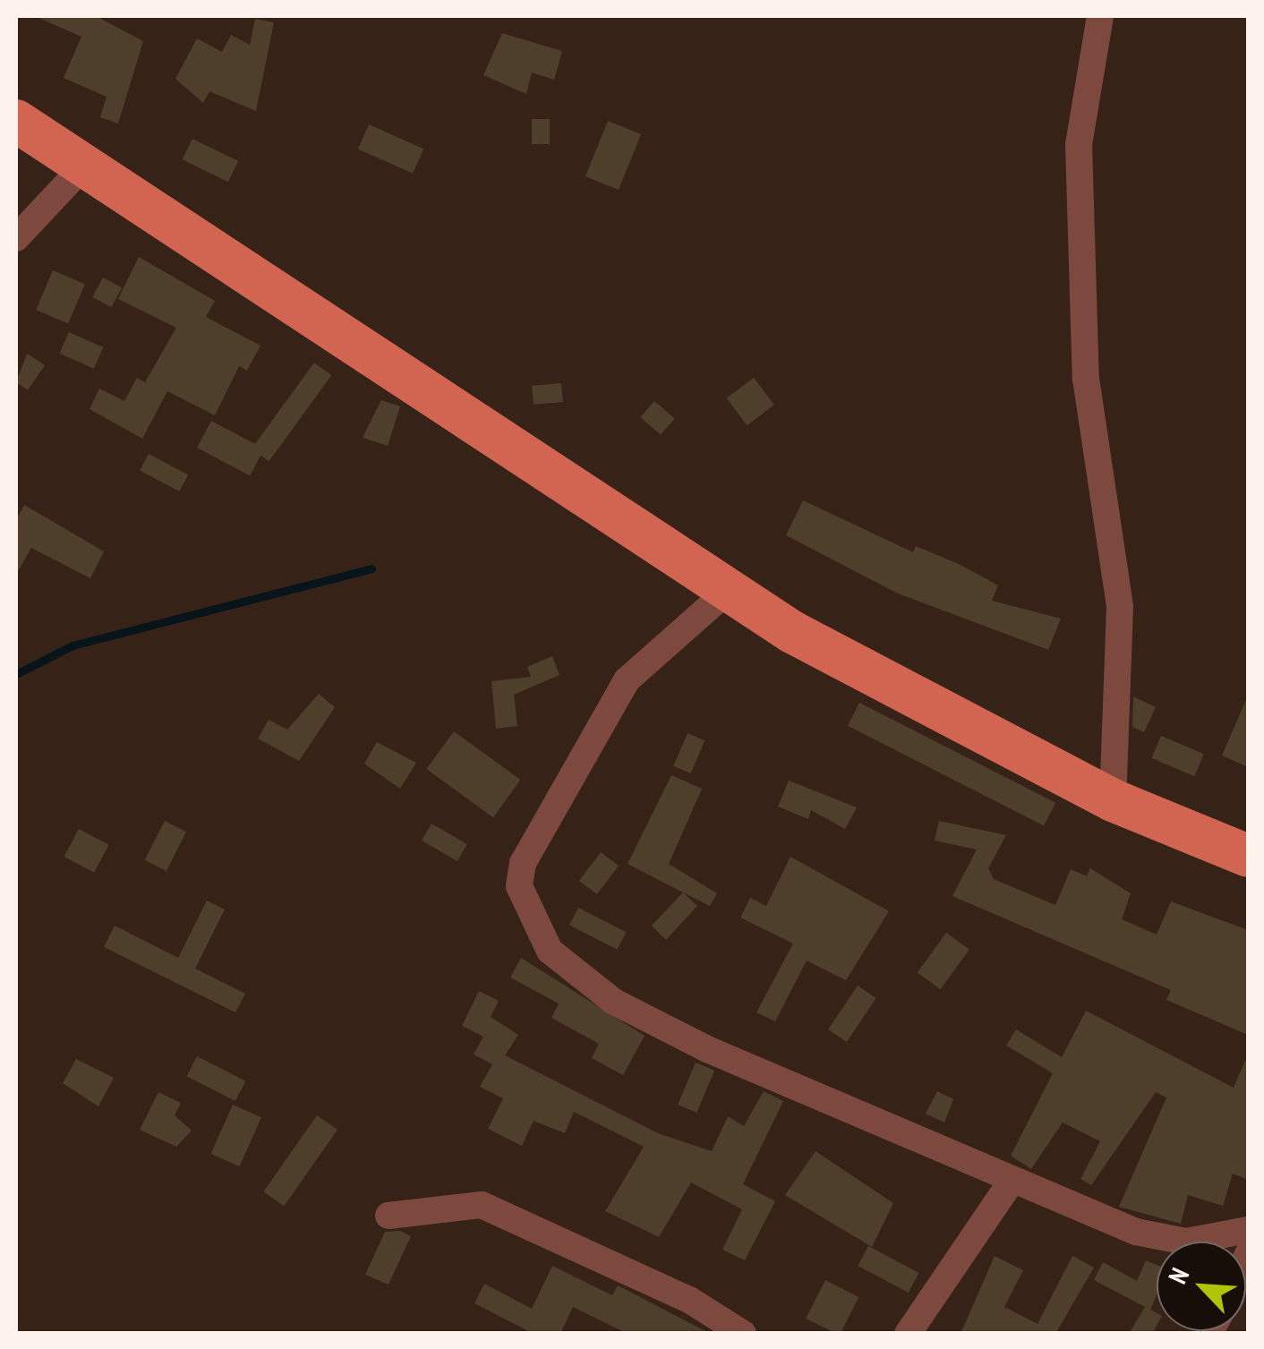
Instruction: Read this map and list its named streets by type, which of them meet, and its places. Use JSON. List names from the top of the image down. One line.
{"north":"top left"}
